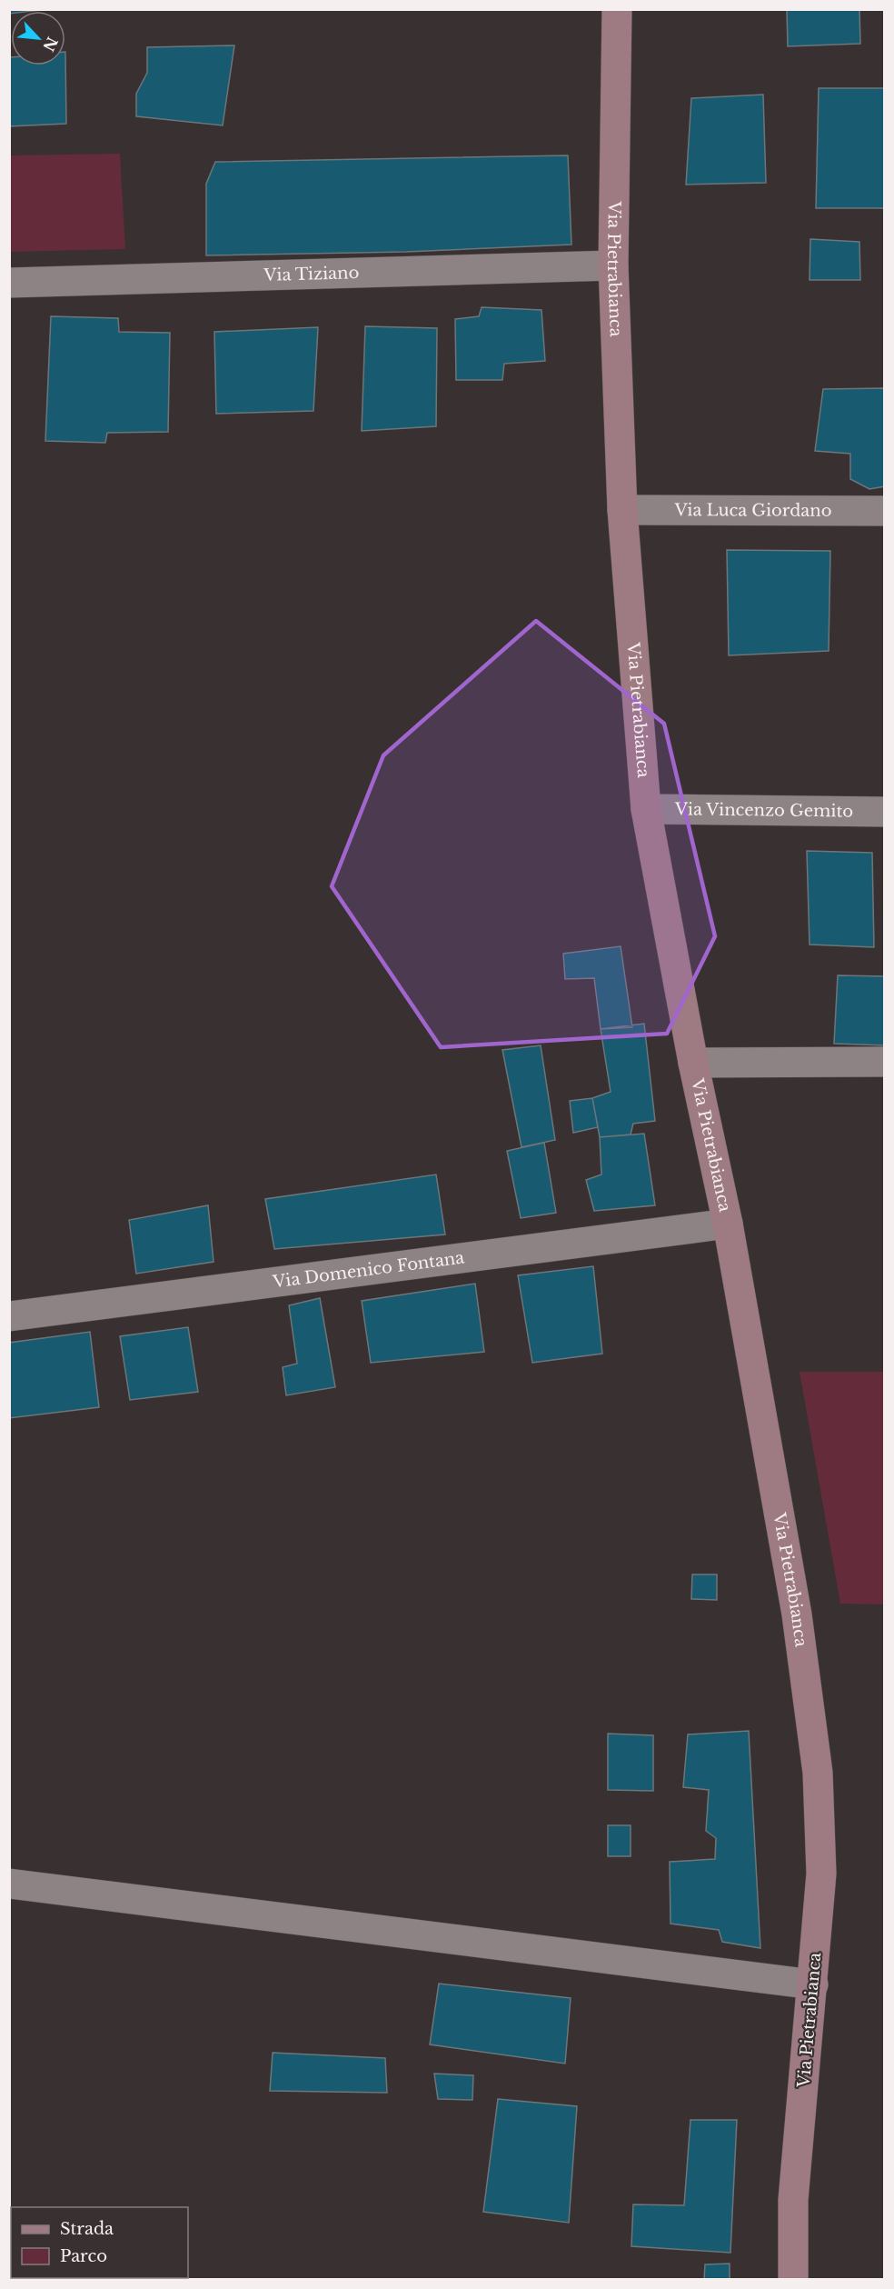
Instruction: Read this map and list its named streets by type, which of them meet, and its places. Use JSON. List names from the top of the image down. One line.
{"streets":{"main road":["Via Pietrabianca"],"street":["Via Tiziano","Via Luca Giordano","Via Vincenzo Gemito","Via Domenico Fontana"]},"crossings":[["Via Pietrabianca","Via Tiziano"],["Via Pietrabianca","Via Luca Giordano"],["Via Pietrabianca","Via Vincenzo Gemito"],["Via Pietrabianca","Via Domenico Fontana"]],"legend":["Strada","Parco"],"north":"bottom right"}
